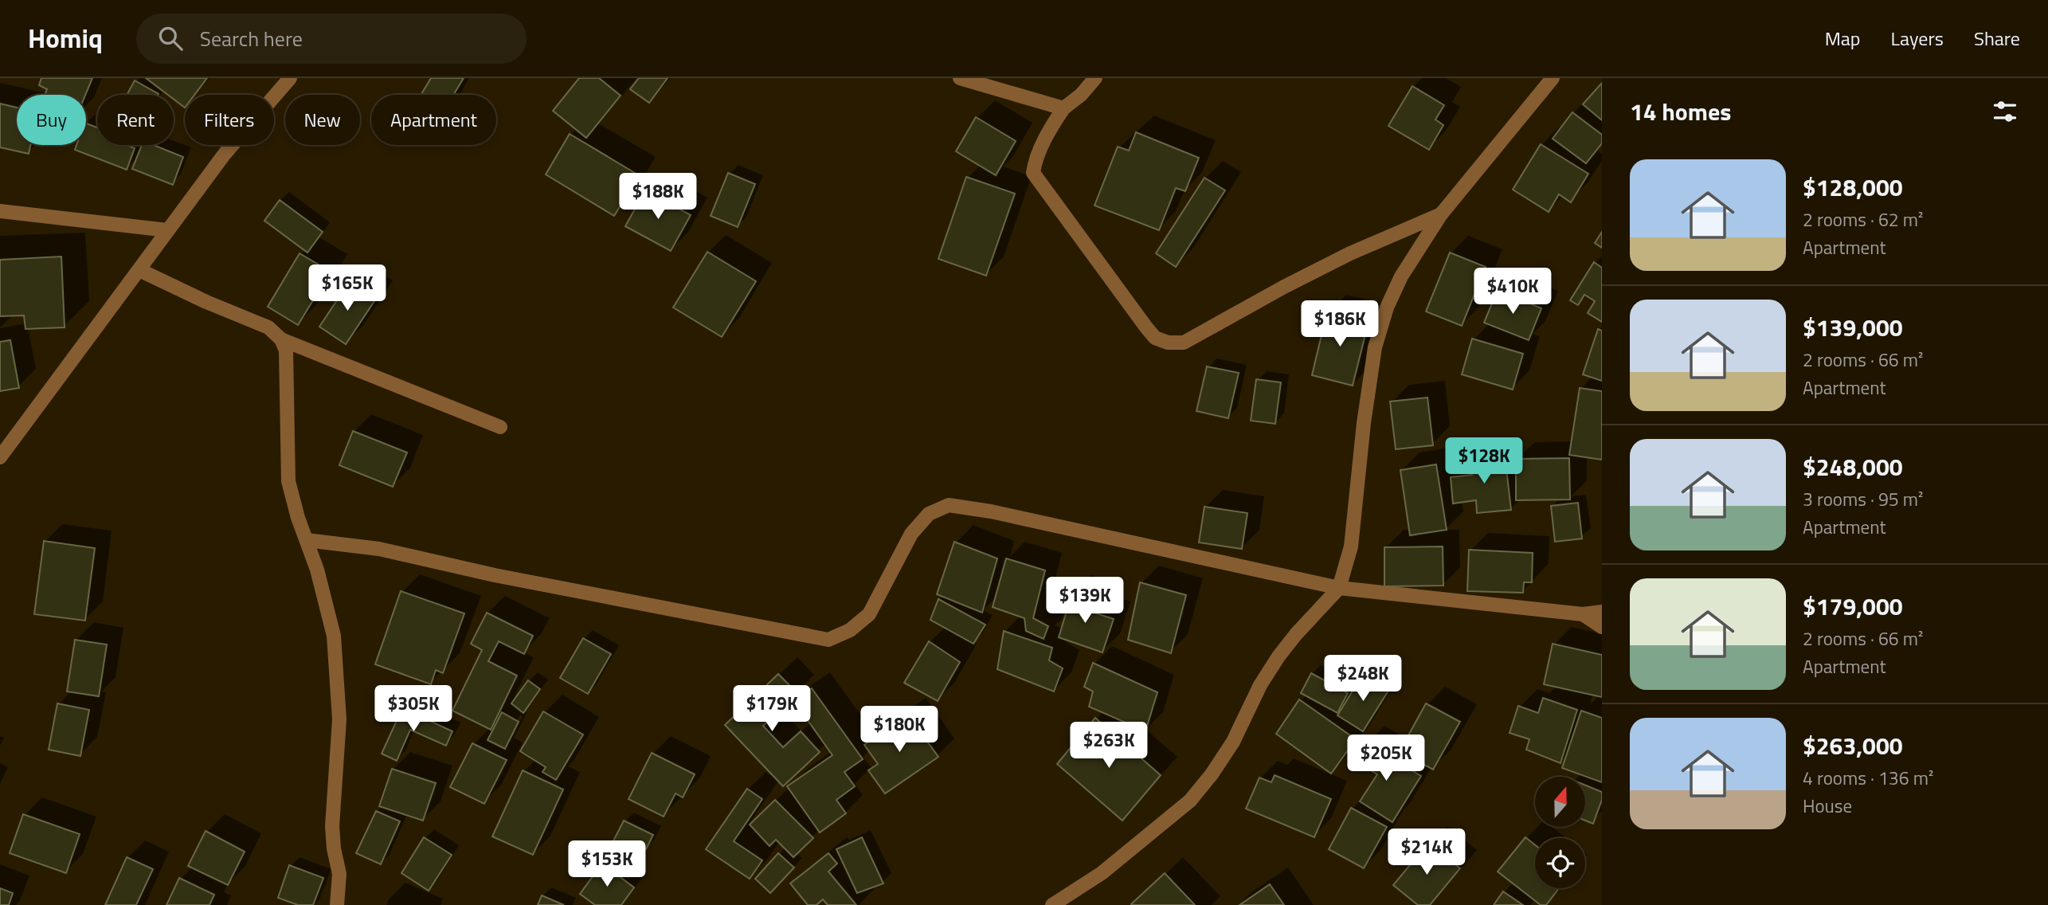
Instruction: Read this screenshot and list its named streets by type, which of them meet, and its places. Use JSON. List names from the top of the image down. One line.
{"north":"top","page":{"header":"Homiq","search":"Search here","nav":["Map","Layers","Share"],"heading":"14 homes","chip":["Buy","Rent","Filters","New","Apartment"],"list":[{"name":"$128,000","note":"2 rooms · 62 m² · Apartment"},{"name":"$139,000","note":"2 rooms · 66 m² · Apartment"},{"name":"$248,000","note":"3 rooms · 95 m² · Apartment"},{"name":"$179,000","note":"2 rooms · 66 m² · Apartment"},{"name":"$263,000","note":"4 rooms · 136 m² · House"}],"price":["$188K","$165K","$410K","$186K","$128K","$139K","$248K","$305K","$179K","$180K","$263K","$205K","$214K","$153K"]}}
